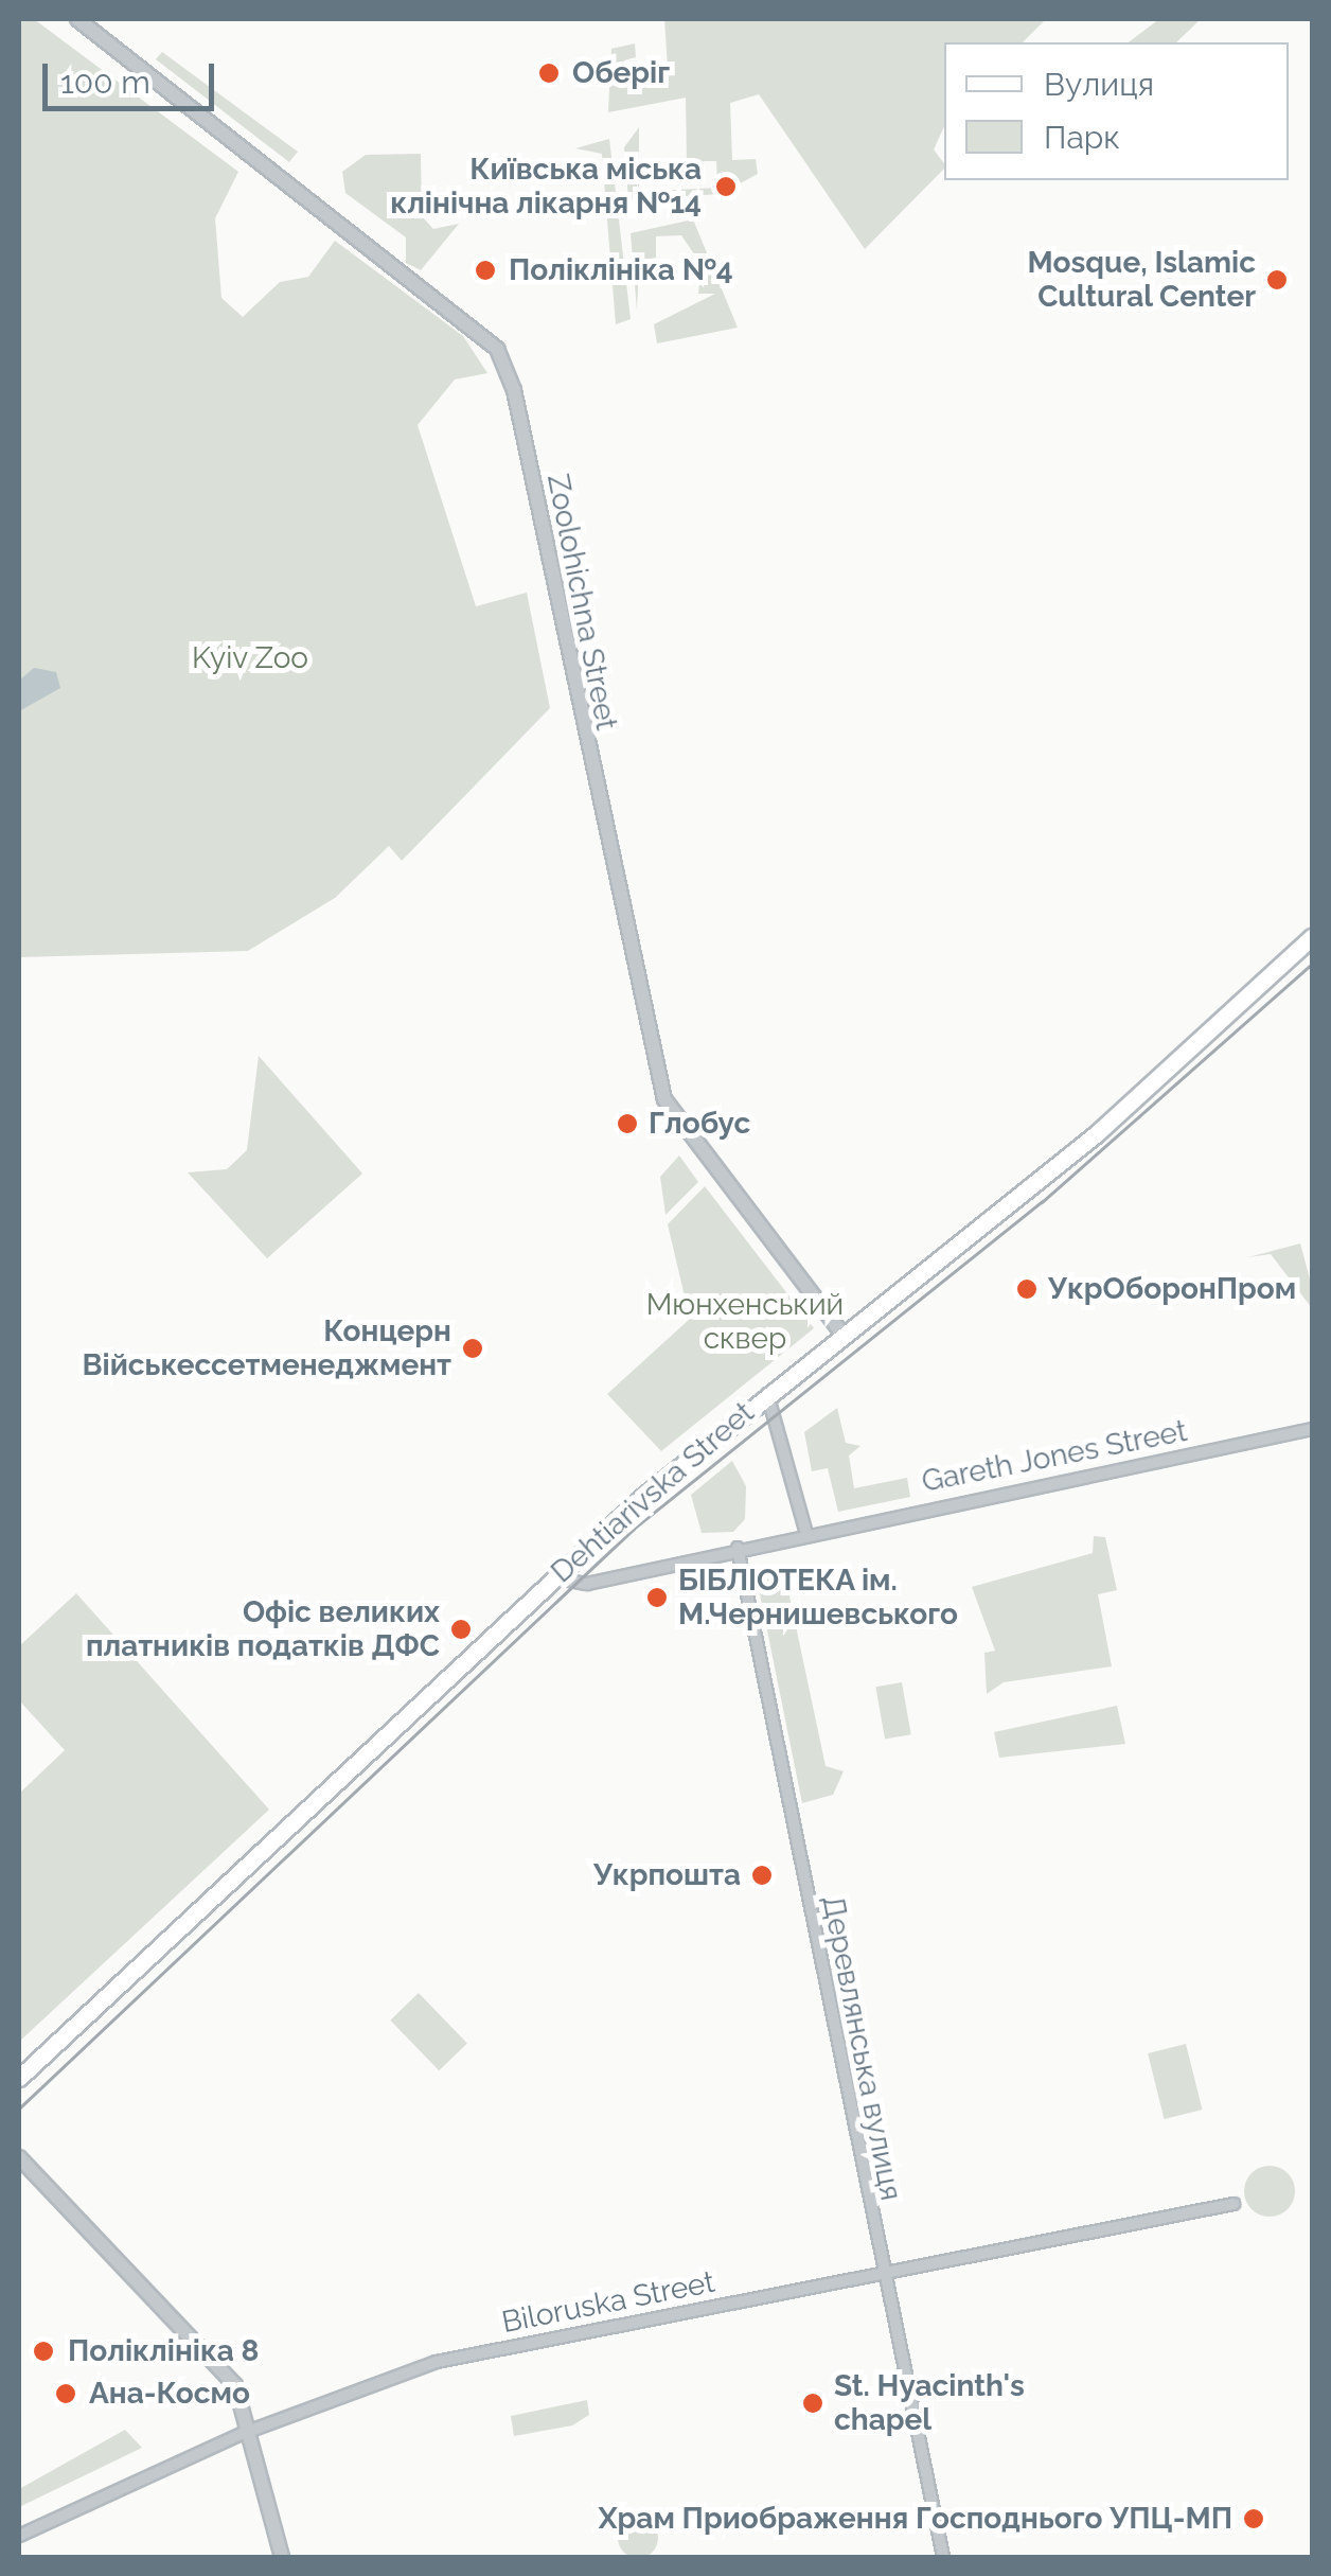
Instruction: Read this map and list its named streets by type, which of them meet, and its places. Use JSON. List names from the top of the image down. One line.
{"streets":{"main road":["Dehtiarivska Street"],"street":["Zoolohichna Street","Gareth Jones Street","Деревлянська вулиця","Biloruska Street"]},"crossings":[["Zoolohichna Street","Dehtiarivska Street"],["Gareth Jones Street","Dehtiarivska Street"],["Gareth Jones Street","Деревлянська вулиця"],["Деревлянська вулиця","Biloruska Street"]],"parks":["Kyiv Zoo","Мюнхенський сквер"],"places":["Оберіг","Київська міська клінічна лікарня №14","Поліклініка №4","Mosque, Islamic Cultural Center","Глобус","УкрОборонПром","Концерн Військессетменеджмент","БІБЛІОТЕКА ім. М.Чернишевського","Офіс великих платників податків ДФС","Укрпошта","Поліклініка 8","Ана-Космо","St. Hyacinth's chapel","Храм Приображення Господнього УПЦ-МП"],"legend":["Вулиця","Парк"],"scale_bar":"100 m"}
